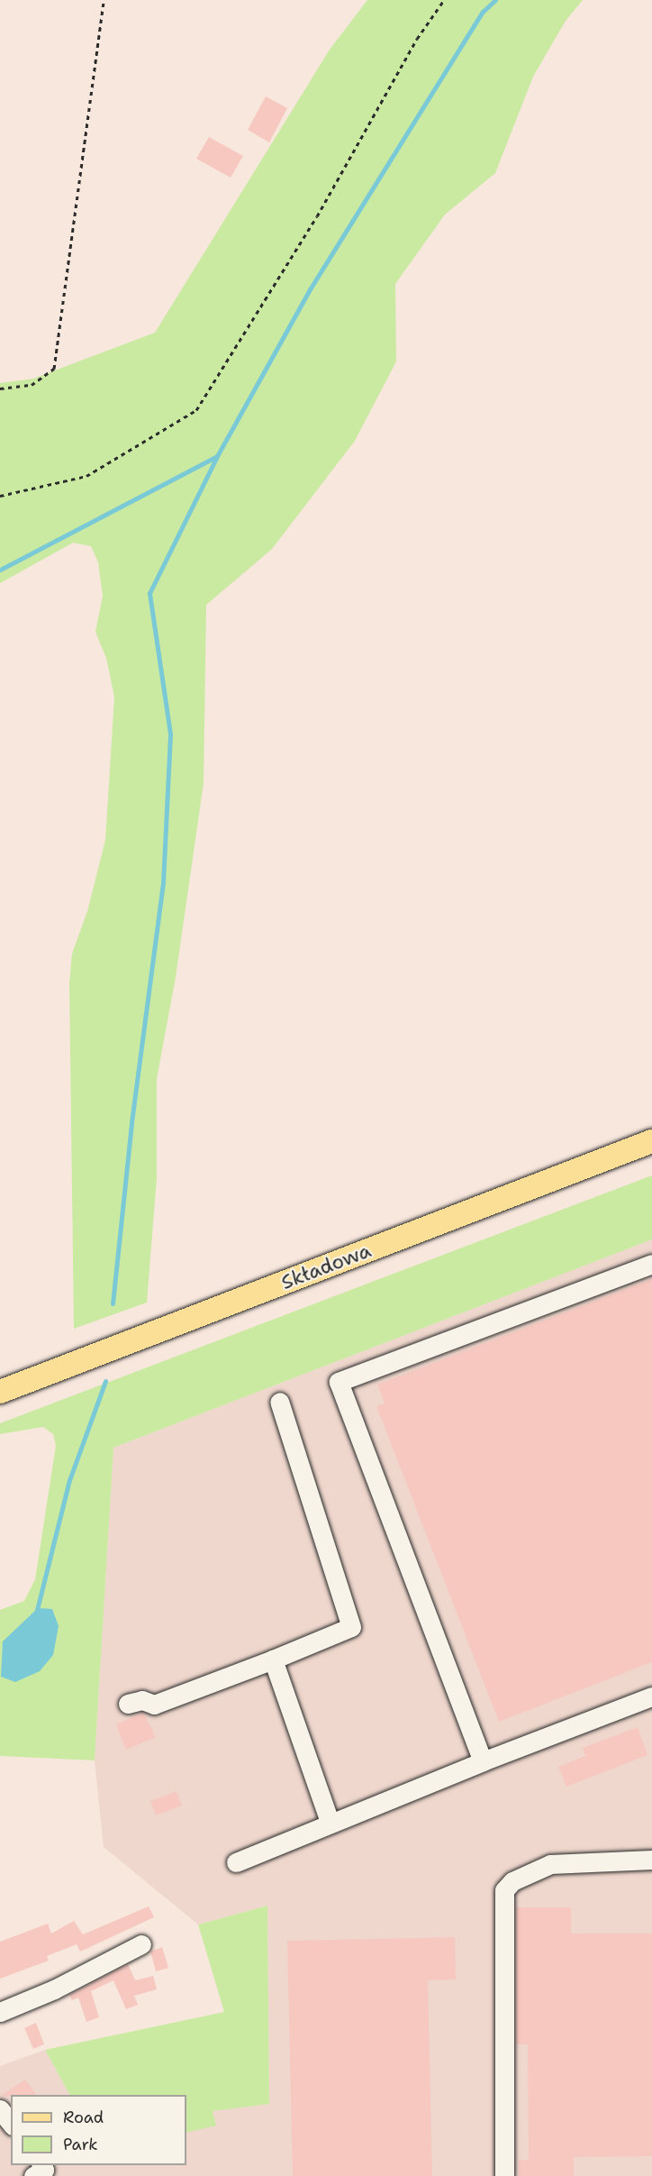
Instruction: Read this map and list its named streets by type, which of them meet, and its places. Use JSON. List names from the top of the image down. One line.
{"streets":{"main road":["Składowa"]},"legend":["Road","Park"]}
